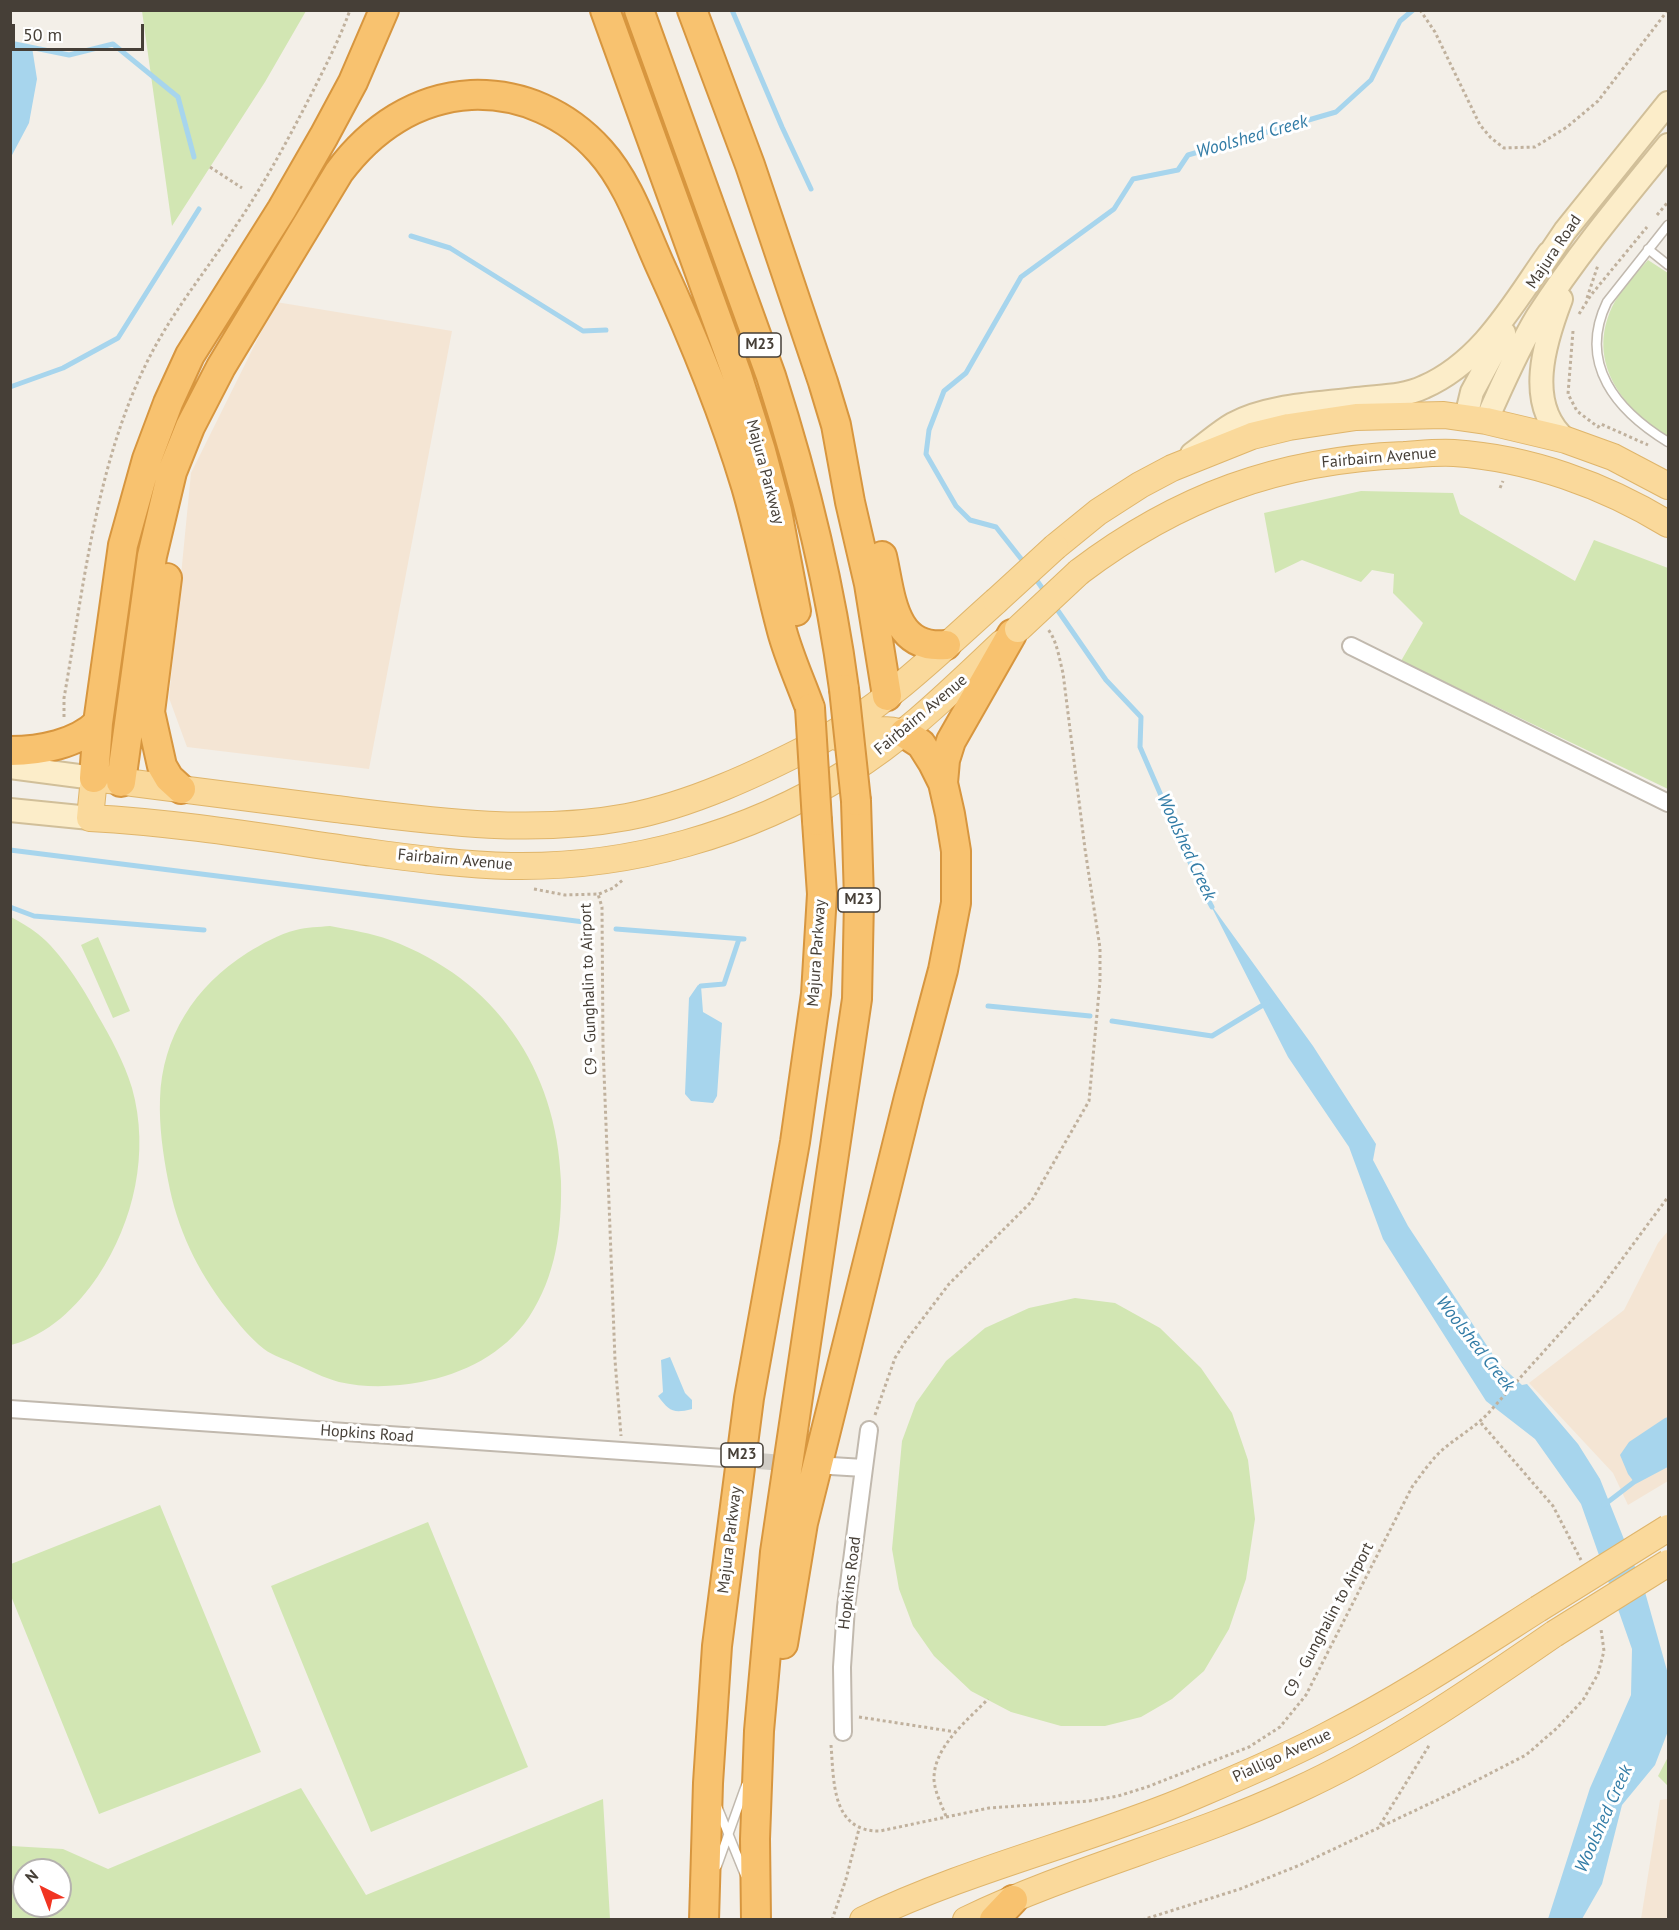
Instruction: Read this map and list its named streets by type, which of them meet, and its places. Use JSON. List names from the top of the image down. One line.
{"streets":{"highway":["M23","Majura Parkway"],"main road":["Majura Road","Fairbairn Avenue","Pialligo Avenue"],"street":["Hopkins Road"],"path":["C9 - Gunghalin to Airport"]},"crossings":[["C9 - Gunghalin to Airport","Hopkins Road"]],"water":["Woolshed Creek"],"scale_bar":"50 m","north":"top left"}
